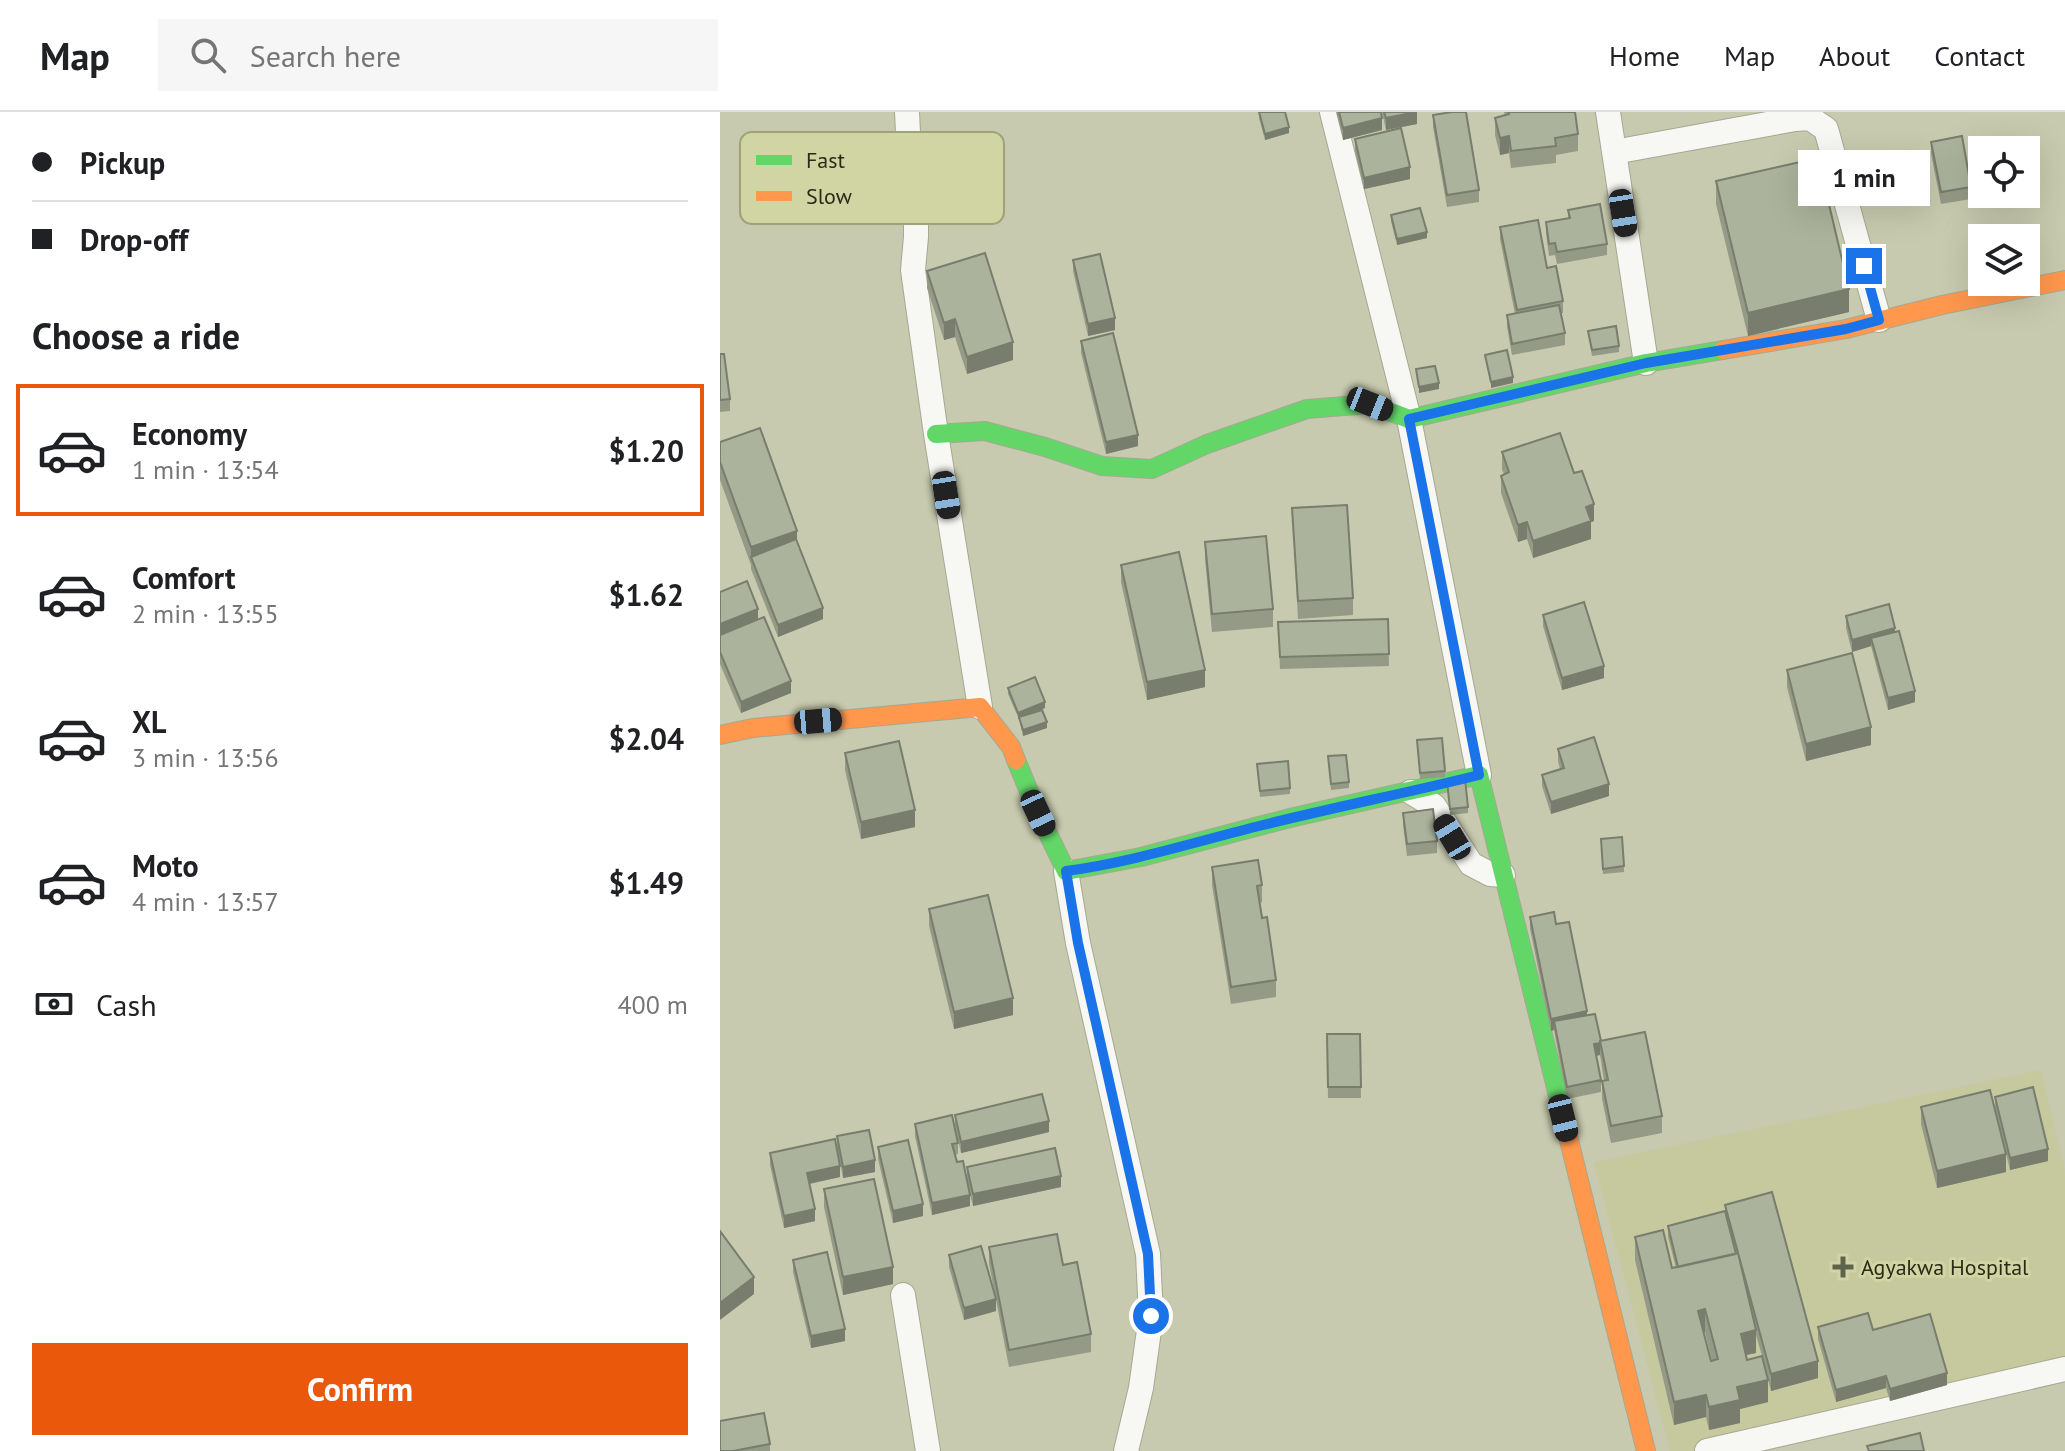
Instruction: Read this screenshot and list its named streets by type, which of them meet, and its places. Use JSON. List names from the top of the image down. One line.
{"places":{"health":["Agyakwa Hospital"]},"legend":["Fast","Slow"],"page":{"header":"Map","search":"Search here","nav":["Home","Map","About","Contact"],"banner":["Pickup","Drop-off"],"bubble":"1 min","heading":"Choose a ride","list":[{"name":"Economy","note":"1 min · 13:54","value":"$1.20"},{"name":"Comfort","note":"2 min · 13:55","value":"$1.62"},{"name":"XL","note":"3 min · 13:56","value":"$2.04"},{"name":"Moto","note":"4 min · 13:57","value":"$1.49"}],"pay":["Cash","400 m"],"buttons":"Confirm"}}
